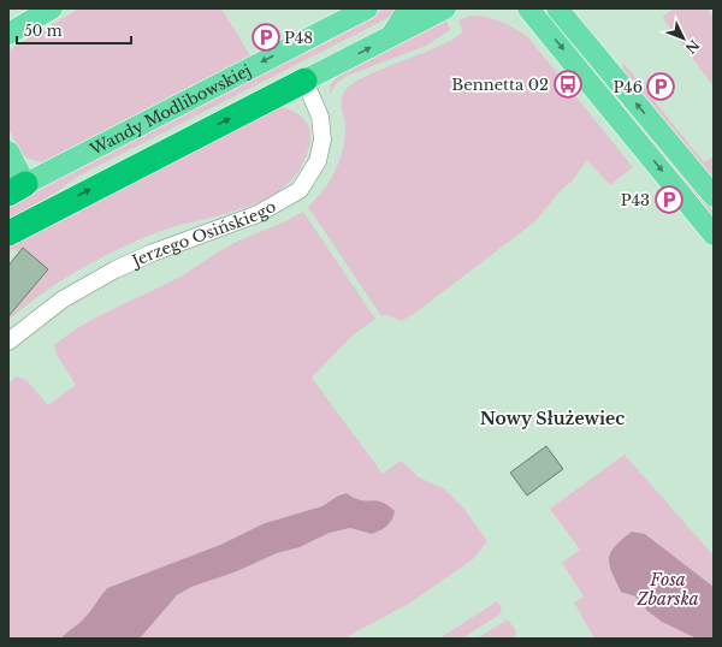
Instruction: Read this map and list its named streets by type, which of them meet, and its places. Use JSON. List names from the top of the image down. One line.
{"streets":{"main road":["Wandy Modlibowskiej"],"street":["Jerzego Osińskiego"]},"districts":["Nowy Służewiec"],"water":["Fosa Zbarska"],"places":{"parking":["P48","P46","P43"],"bus stop":["Bennetta 02"]},"scale_bar":"50 m","north":"bottom right"}
